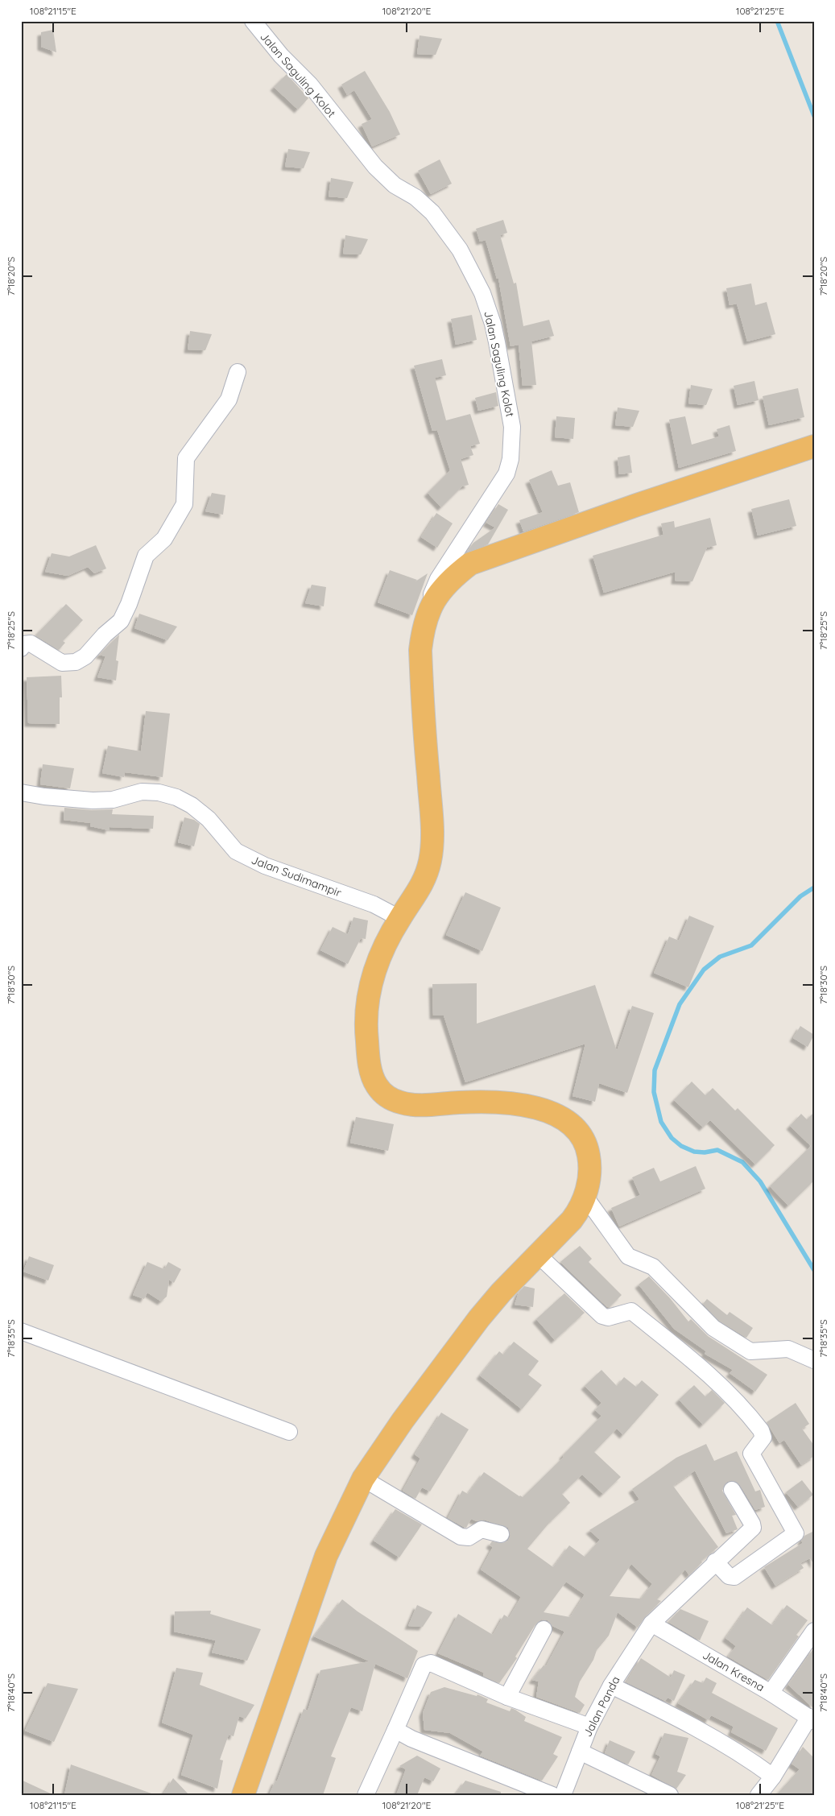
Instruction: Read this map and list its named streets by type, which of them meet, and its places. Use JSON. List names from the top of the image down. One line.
{"streets":{"street":["Jalan Saguling Kolot","Jalan Sudimampir","Jalan Kresna","Jalan Panda"]},"crossings":[["Jalan Kresna","Jalan Panda"]],"coordinates":["108°21'15\"E","108°21'20\"E","108°21'25\"E","7°18'20\"S","7°18'25\"S","7°18'30\"S","7°18'35\"S","7°18'40\"S"]}
